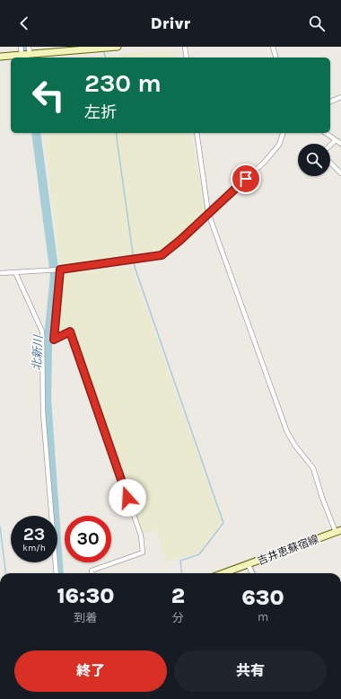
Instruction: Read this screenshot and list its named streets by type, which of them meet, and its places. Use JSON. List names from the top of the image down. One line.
{"streets":{"main road":["吉井恵蘇宿線"]},"water":["北新川"],"page":{"header":"Drivr","turn":["230 m","左折"],"speed":"23 km/h","limit":"30","eta":["16:30","到着","2","分","630","m"],"buttons":["終了","共有"]}}
